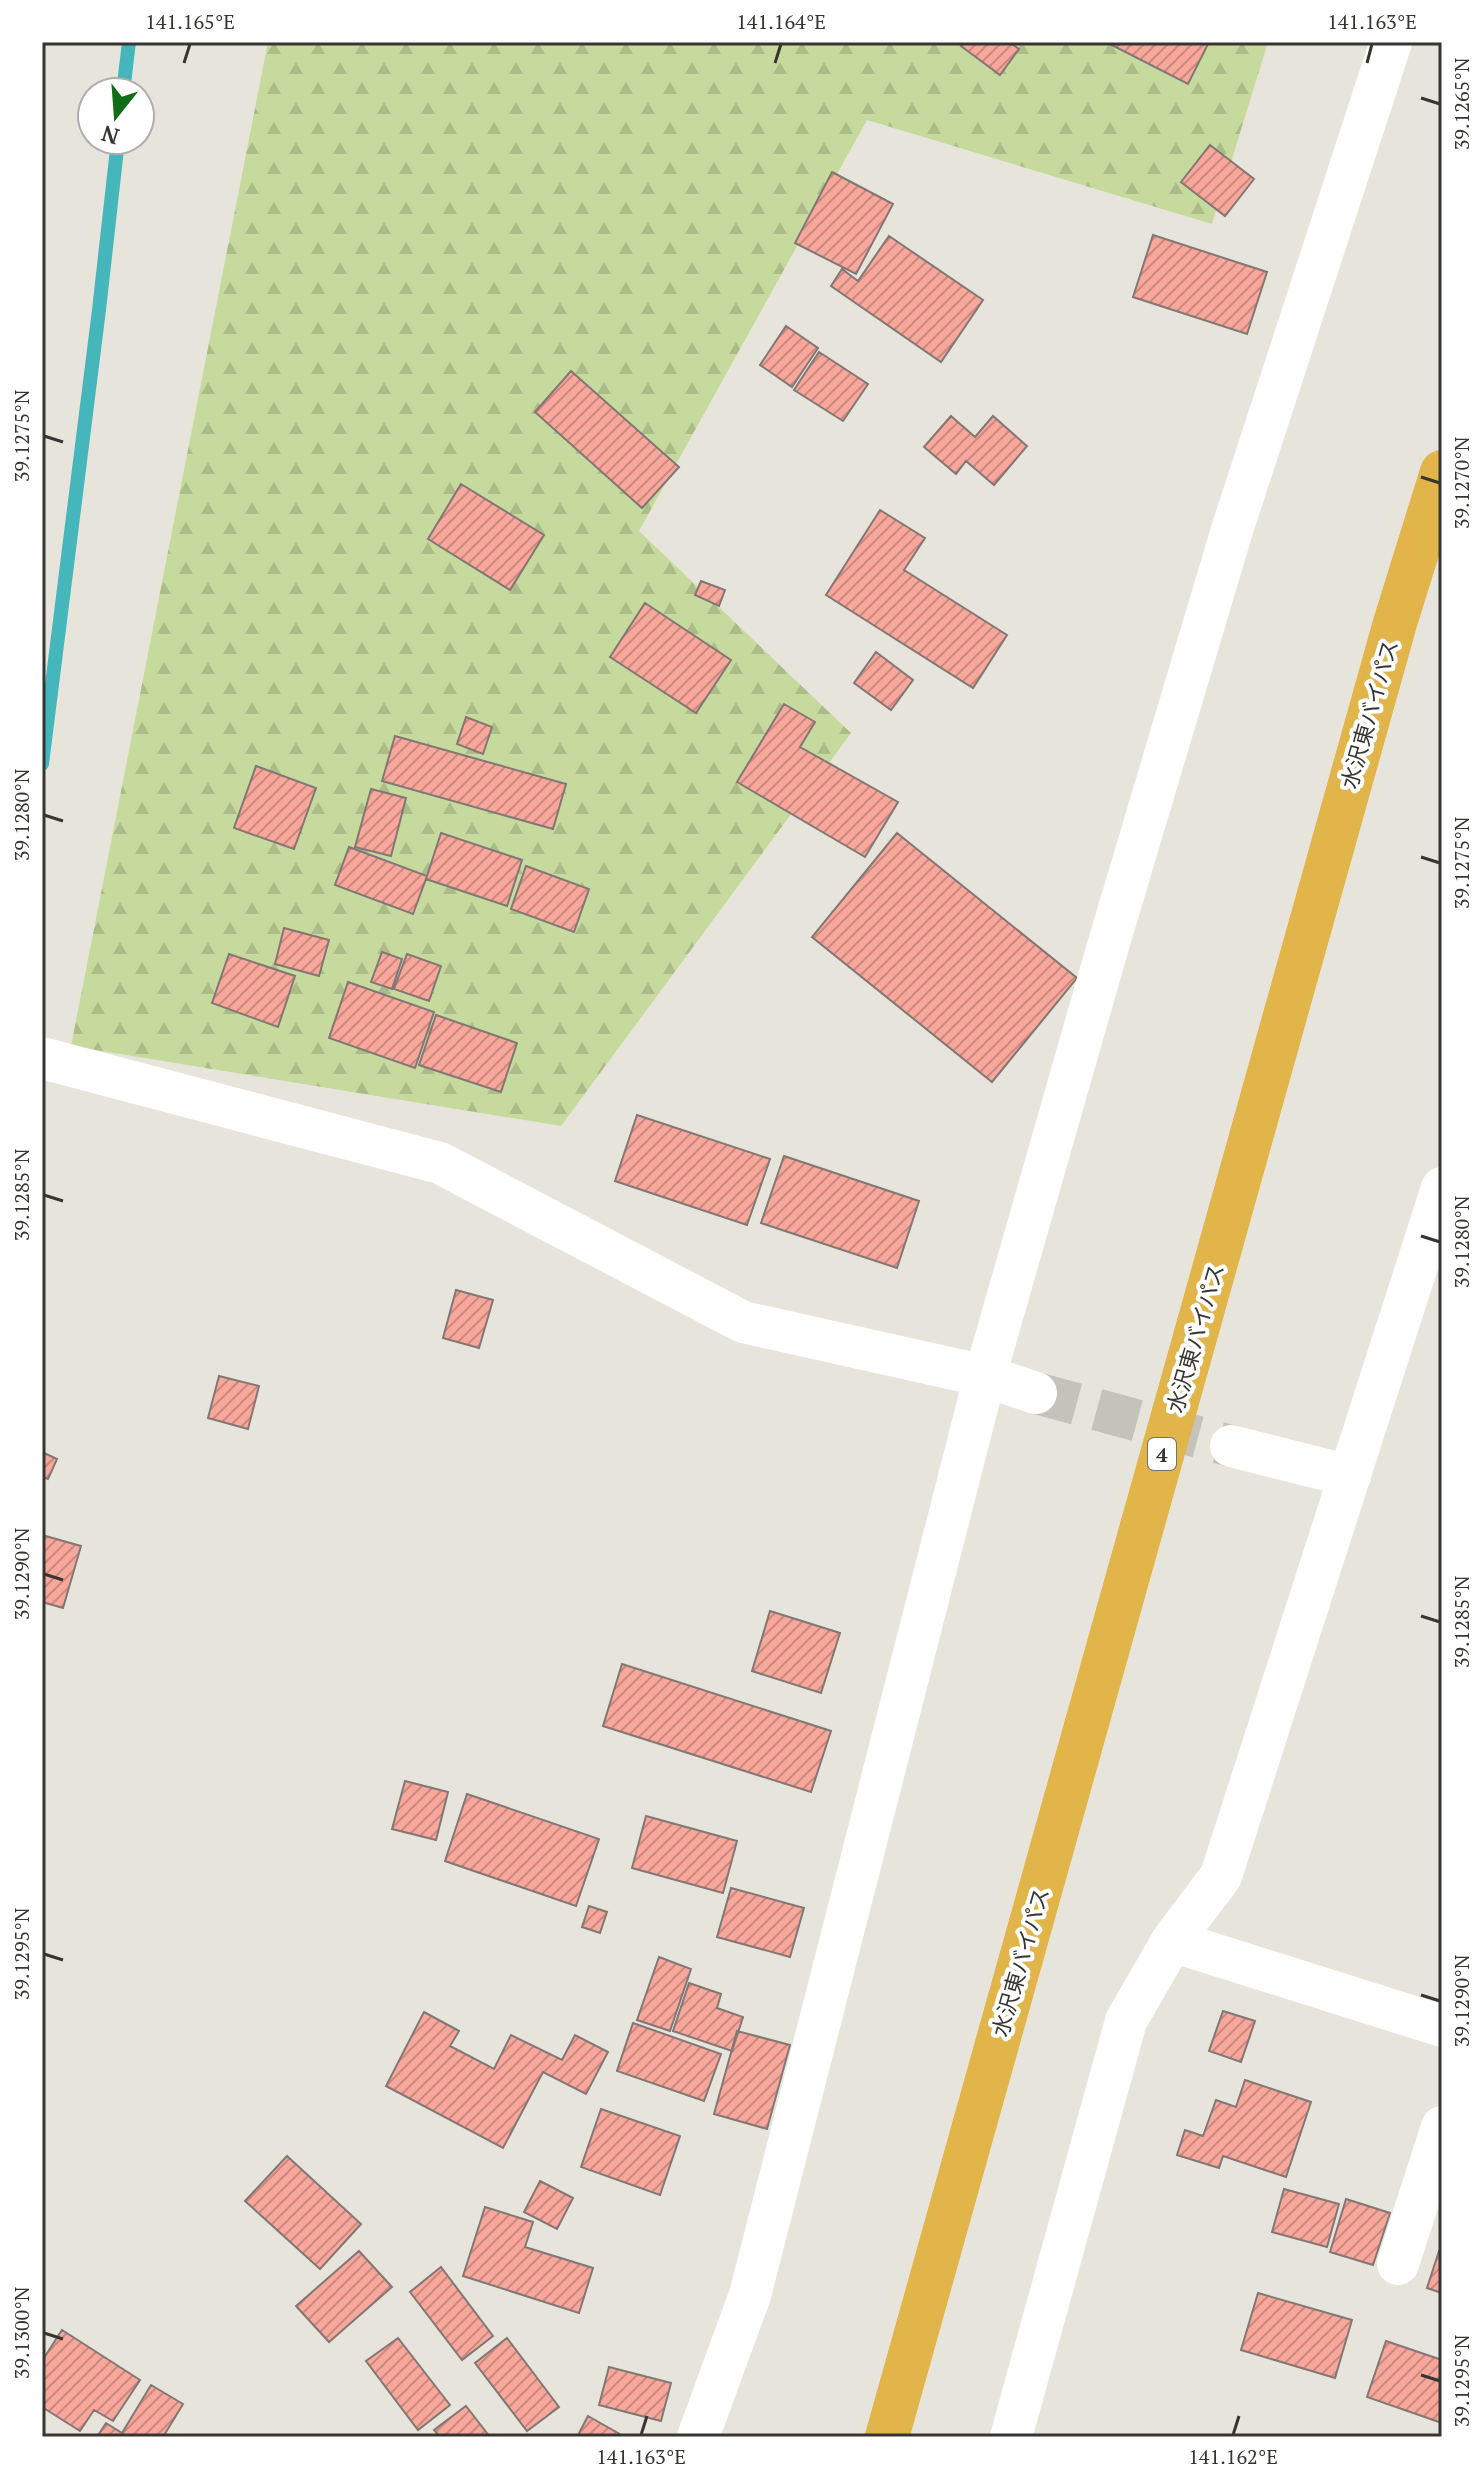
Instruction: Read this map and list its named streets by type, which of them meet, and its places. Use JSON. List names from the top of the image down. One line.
{"streets":{"highway":["水沢東バイパス","4"]},"north":"bottom","coordinates":["141.165°E","141.164°E","141.163°E","39.1265°N","39.1275°N","39.1270°N","39.1280°N","39.1285°N","39.1290°N","39.1295°N","39.1300°N","141.162°E"]}
